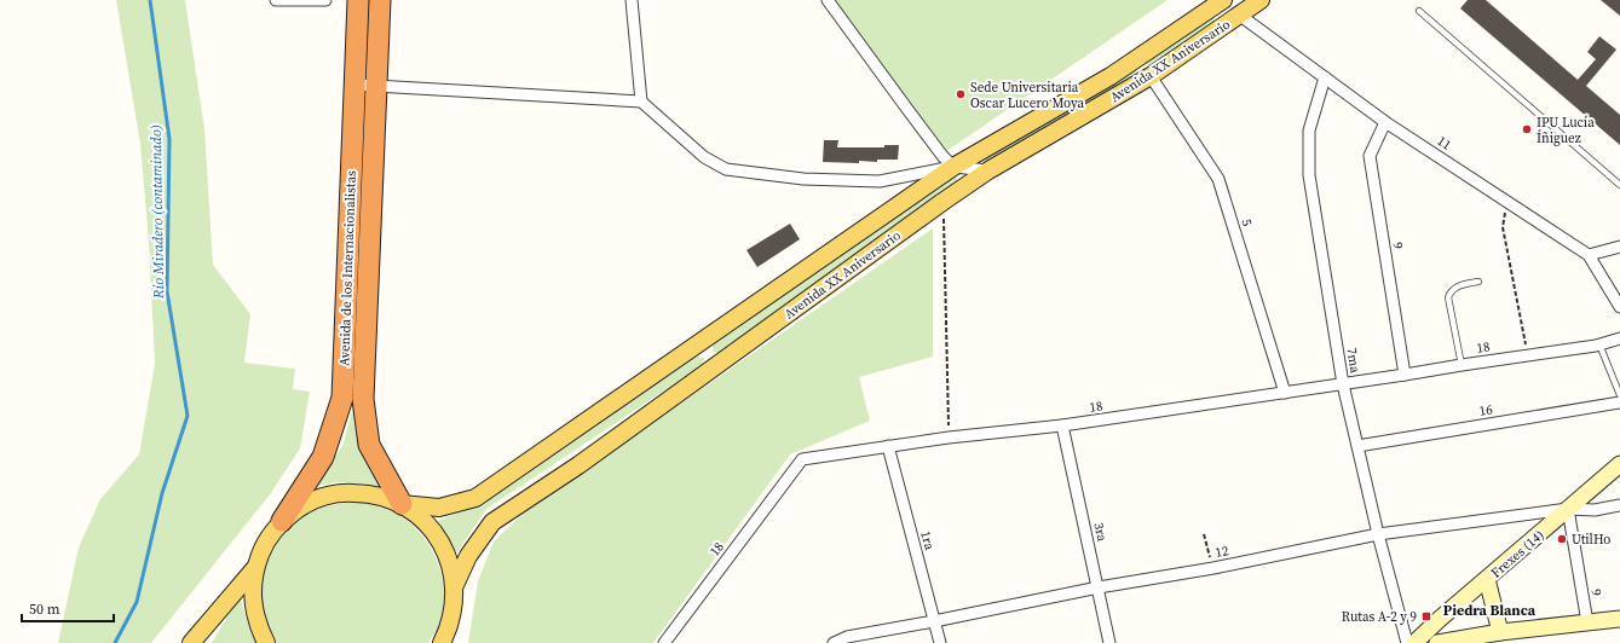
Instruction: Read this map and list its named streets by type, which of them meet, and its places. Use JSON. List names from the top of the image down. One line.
{"streets":{"highway":["Avenida de los Internacionalistas"],"main road":["Avenida XX Aniversario","Frexes (14)"],"street":["11","5","9","18","7ma","16","3ra","1ra","12"]},"crossings":[["Avenida XX Aniversario","11"],["Avenida XX Aniversario","5"],["Avenida XX Aniversario","Avenida de los Internacionalistas"],["11","9"],["11","7ma"],["5","18"],["9","18"],["9","12"],["9","Frexes (14)"],["18","7ma"],["18","3ra"],["18","1ra"],["7ma","16"],["7ma","12"],["3ra","12"],["1ra","12"],["12","Frexes (14)"]],"districts":["Piedra Blanca"],"water":["Río Miradero (contaminado)"],"places":{"other":["Sede Universitaria Oscar Lucero Moya","IPU Lucía Íñiguez","UtilHo"],"transit":["Rutas A-2 y 9"]},"scale_bar":"50 m"}
